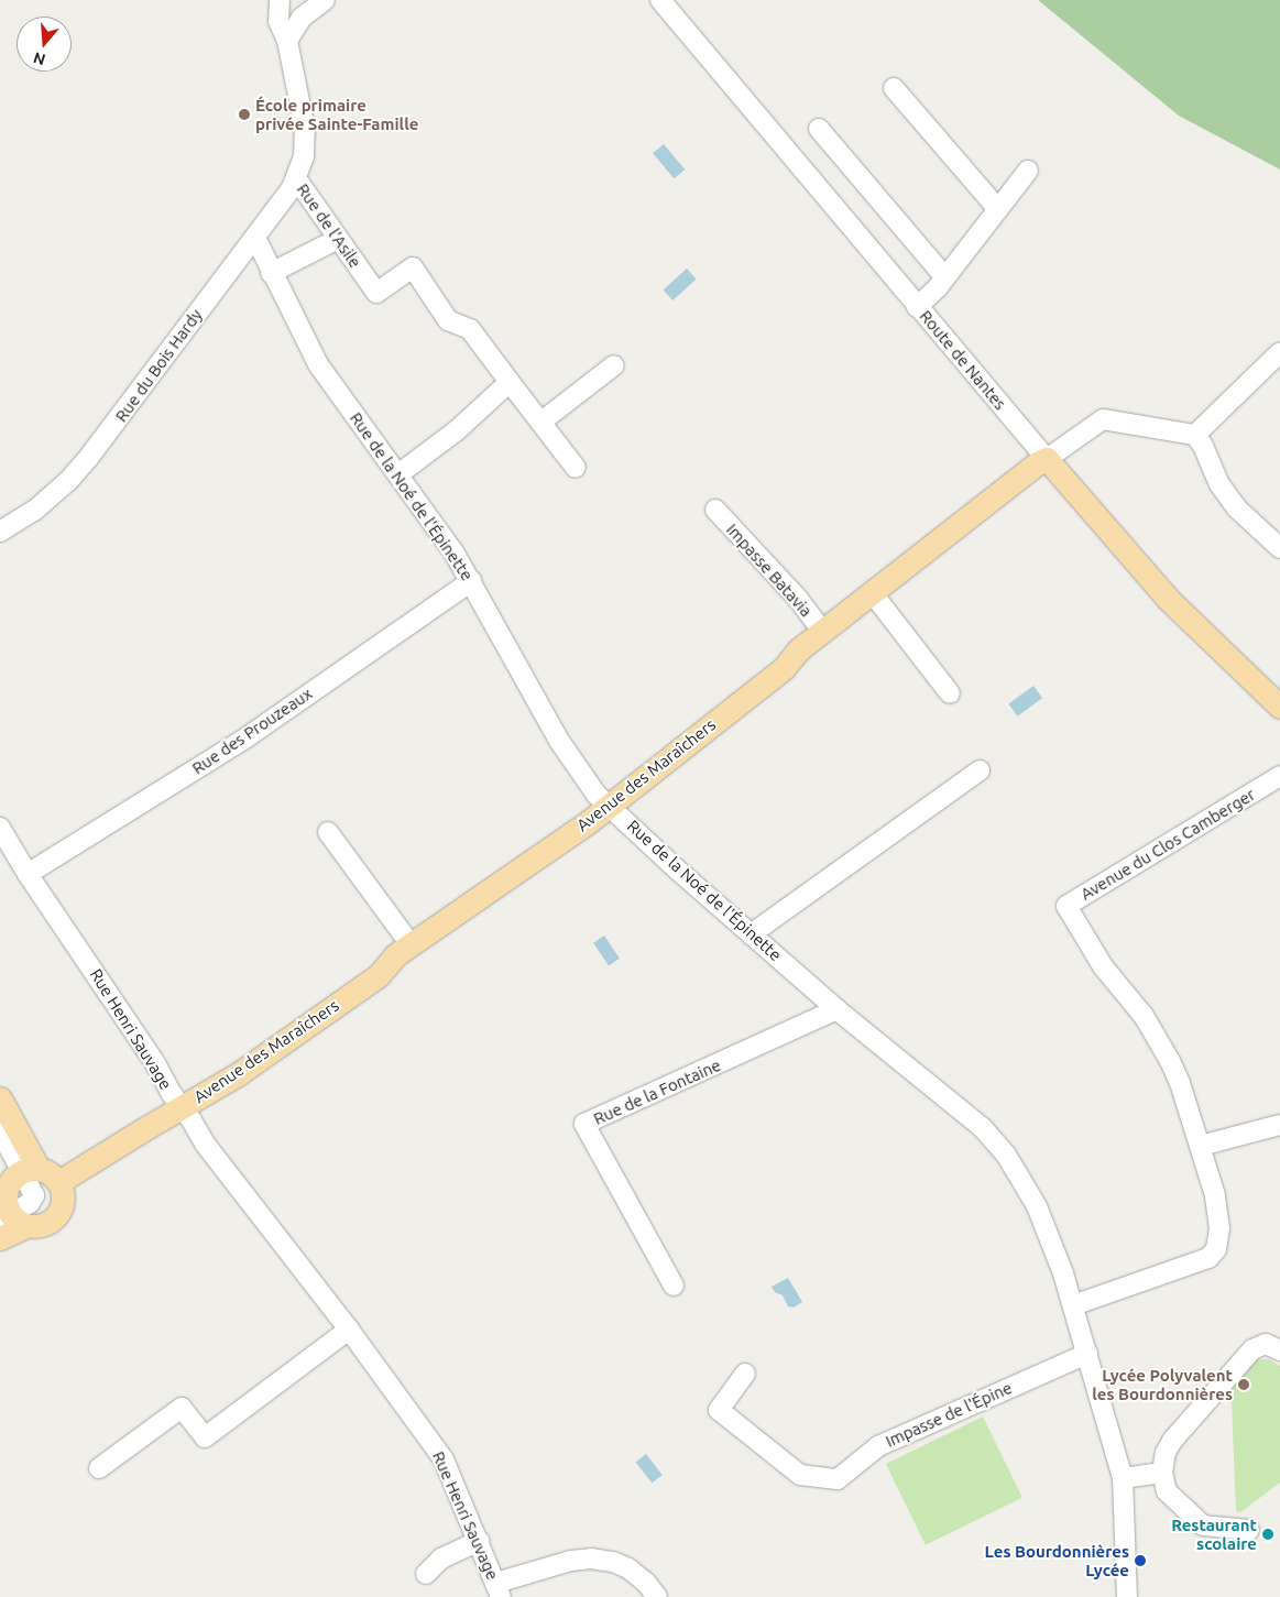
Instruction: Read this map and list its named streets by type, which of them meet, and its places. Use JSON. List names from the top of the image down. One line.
{"streets":{"main road":["Route de Nantes","Avenue des Maraîchers"],"street":["Rue de l'Asile","Rue du Bois Hardy","Rue de la Noé de l'Épinette","Impasse Batavia","Rue des Prouzeaux","Avenue du Clos Camberger","Rue Henri Sauvage","Rue de la Fontaine","Impasse de l'Épine"]},"crossings":[["Rue de l'Asile","Rue du Bois Hardy"],["Route de Nantes","Avenue des Maraîchers"],["Rue du Bois Hardy","Rue de la Noé de l'Épinette"],["Rue de la Noé de l'Épinette","Rue des Prouzeaux"],["Rue de la Noé de l'Épinette","Avenue des Maraîchers"],["Rue de la Noé de l'Épinette","Avenue du Clos Camberger"],["Rue de la Noé de l'Épinette","Rue de la Fontaine"],["Rue de la Noé de l'Épinette","Impasse de l'Épine"],["Impasse Batavia","Avenue des Maraîchers"],["Rue des Prouzeaux","Rue Henri Sauvage"],["Avenue des Maraîchers","Rue Henri Sauvage"]],"places":["École primaire privée Sainte-Famille","Lycée Polyvalent les Bourdonnières","Restaurant scolaire","Les Bourdonnières Lycée"],"north":"bottom"}
